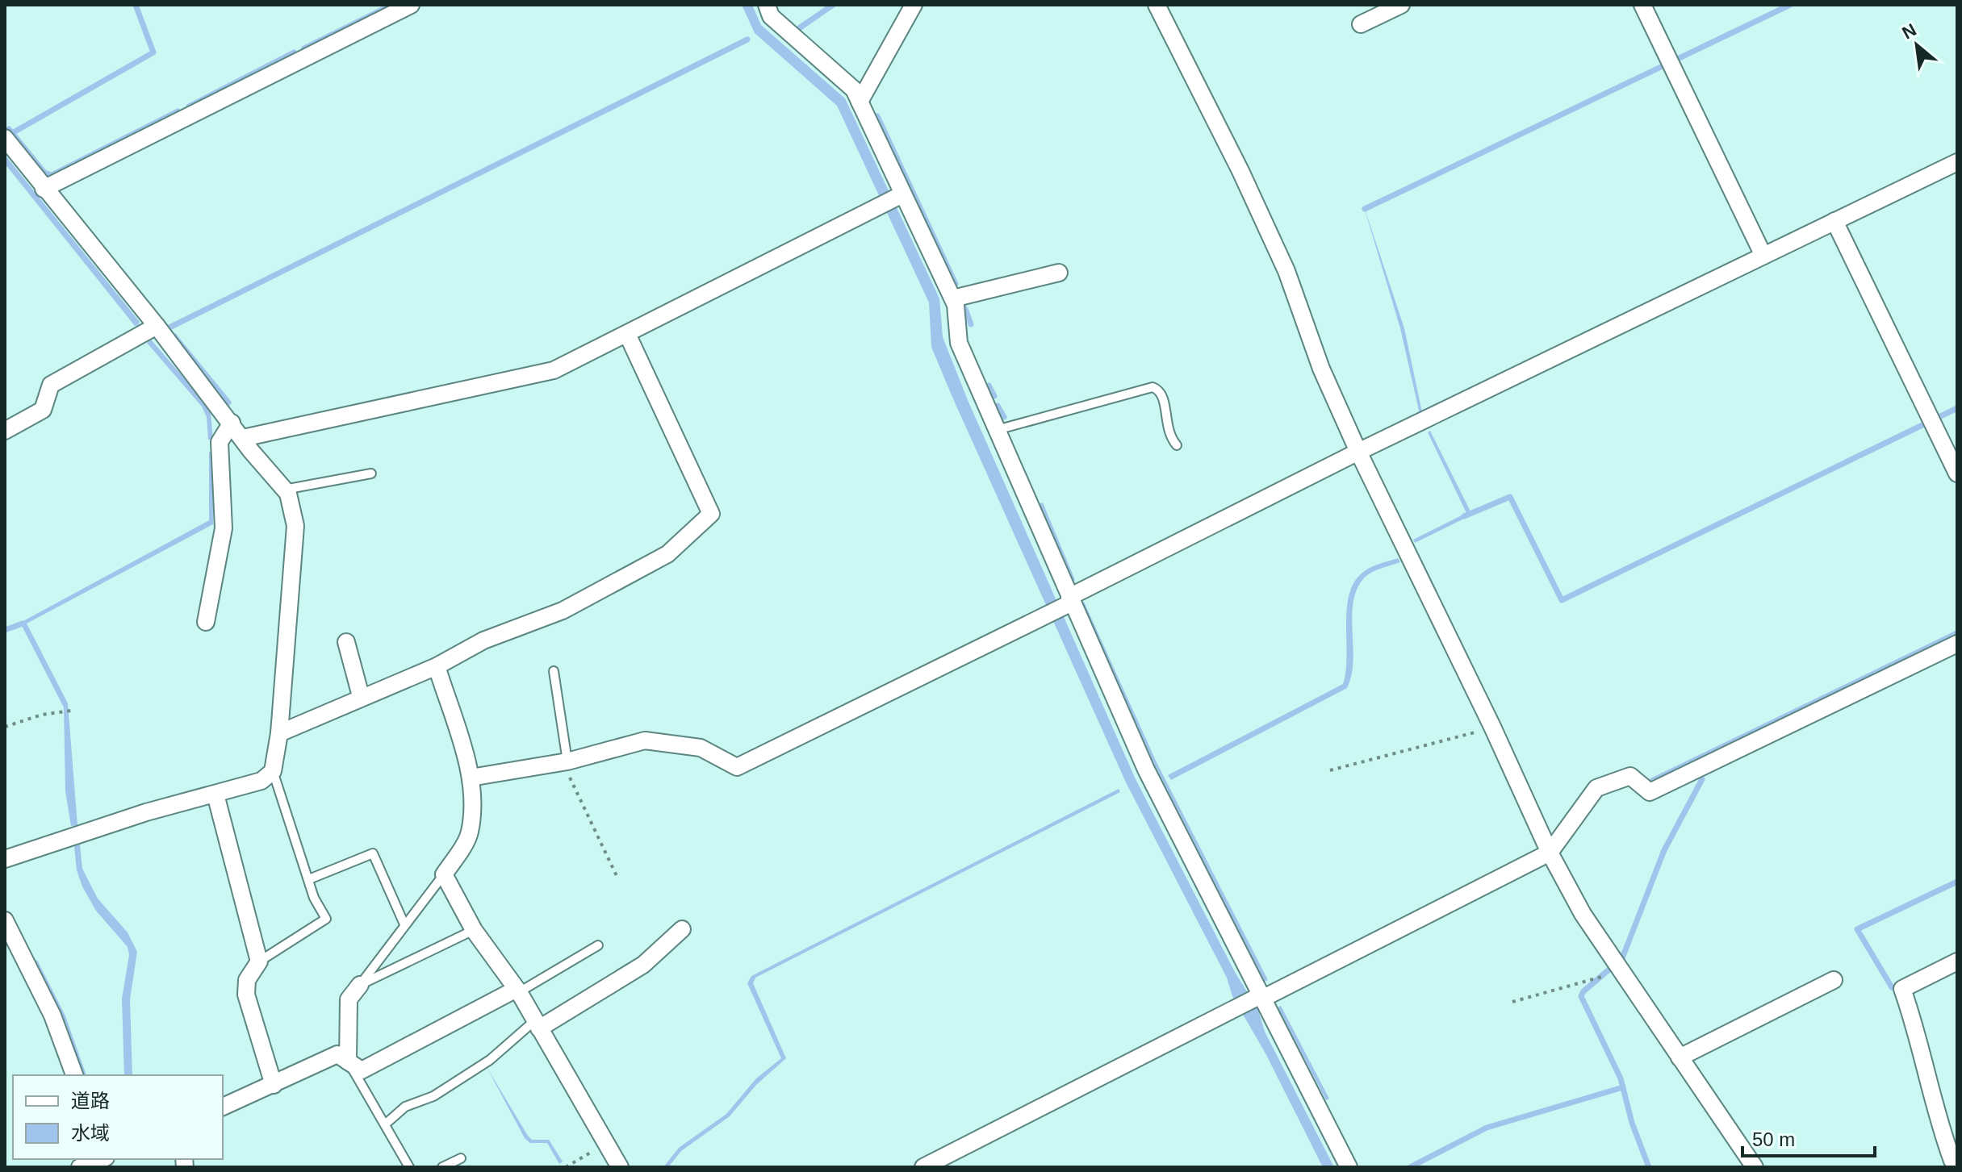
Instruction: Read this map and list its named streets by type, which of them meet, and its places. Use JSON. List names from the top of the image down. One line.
{"legend":["道路","水域"],"scale_bar":"50 m","north":"top left"}
